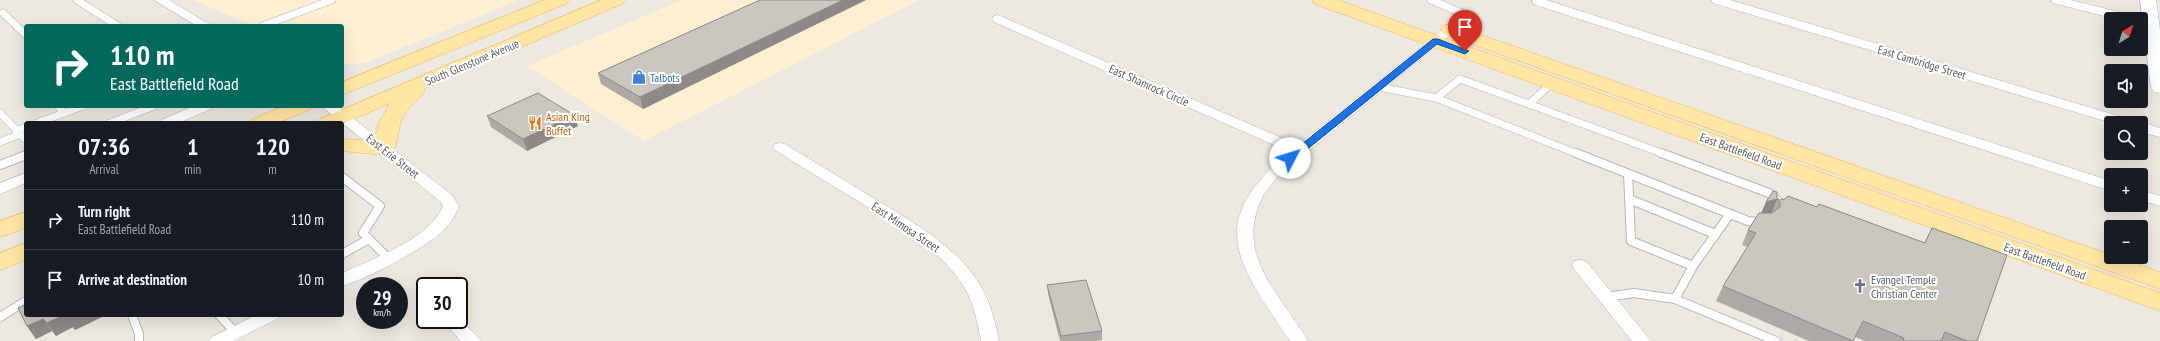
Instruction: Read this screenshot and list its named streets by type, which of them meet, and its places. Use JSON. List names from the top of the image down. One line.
{"streets":{"main road":["South Glenstone Avenue","East Battlefield Road"],"street":["East Cambridge Street","East Shamrock Circle","East Erie Street","East Mimosa Street"]},"crossings":[["South Glenstone Avenue","East Erie Street"]],"places":{"shop":["Talbots"],"restaurant":["Asian King Buffet"],"church":["Evangel Temple Christian Center"]},"north":"top right","page":{"map_buttons":["+","−"],"turn":["110 m","East Battlefield Road"],"eta":["07:36","Arrival","1","min","120","m"],"list":[{"name":"Turn right","note":"East Battlefield Road","value":"110 m"},{"name":"Arrive at destination","value":"10 m"}],"speed":"29 km/h","limit":"30"}}
